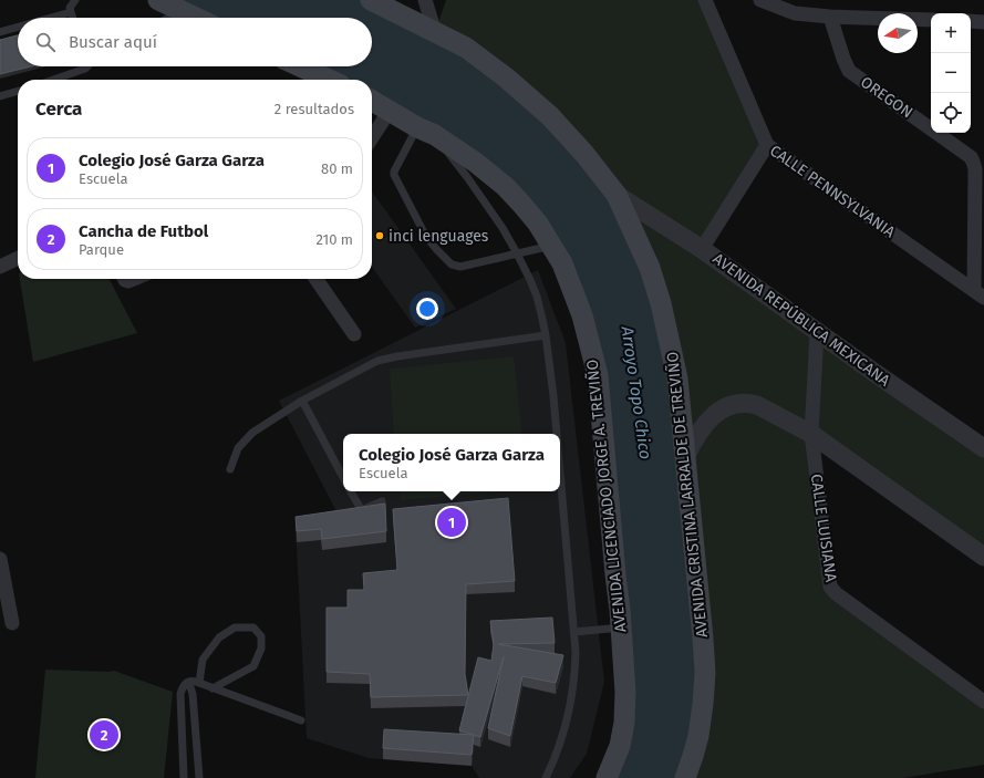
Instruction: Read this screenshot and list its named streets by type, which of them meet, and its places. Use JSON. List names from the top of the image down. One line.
{"streets":{"main road":["AVENIDA CRISTINA LARRALDE DE TREVIÑO","AVENIDA LICENCIADO JORGE A. TREVIÑO"],"street":["OREGON","CALLE PENNSYLVANIA","AVENIDA REPÚBLICA MEXICANA","CALLE LUISIANA"]},"crossings":[["OREGON","CALLE PENNSYLVANIA"],["AVENIDA REPÚBLICA MEXICANA","AVENIDA CRISTINA LARRALDE DE TREVIÑO"],["AVENIDA REPÚBLICA MEXICANA","CALLE LUISIANA"]],"water":["Arroyo Topo Chico"],"places":["inci lenguages"],"north":"left","page":{"map_buttons":["+","−"],"search":"Buscar aquí","heading":["Cerca","2 resultados"],"list":[{"mark":"1","name":"Colegio José Garza Garza","note":"Escuela","value":"80 m"},{"mark":"2","name":"Cancha de Futbol","note":"Parque","value":"210 m"}],"popup":["Colegio José Garza Garza","Escuela"],"pins":["1","2"]}}
